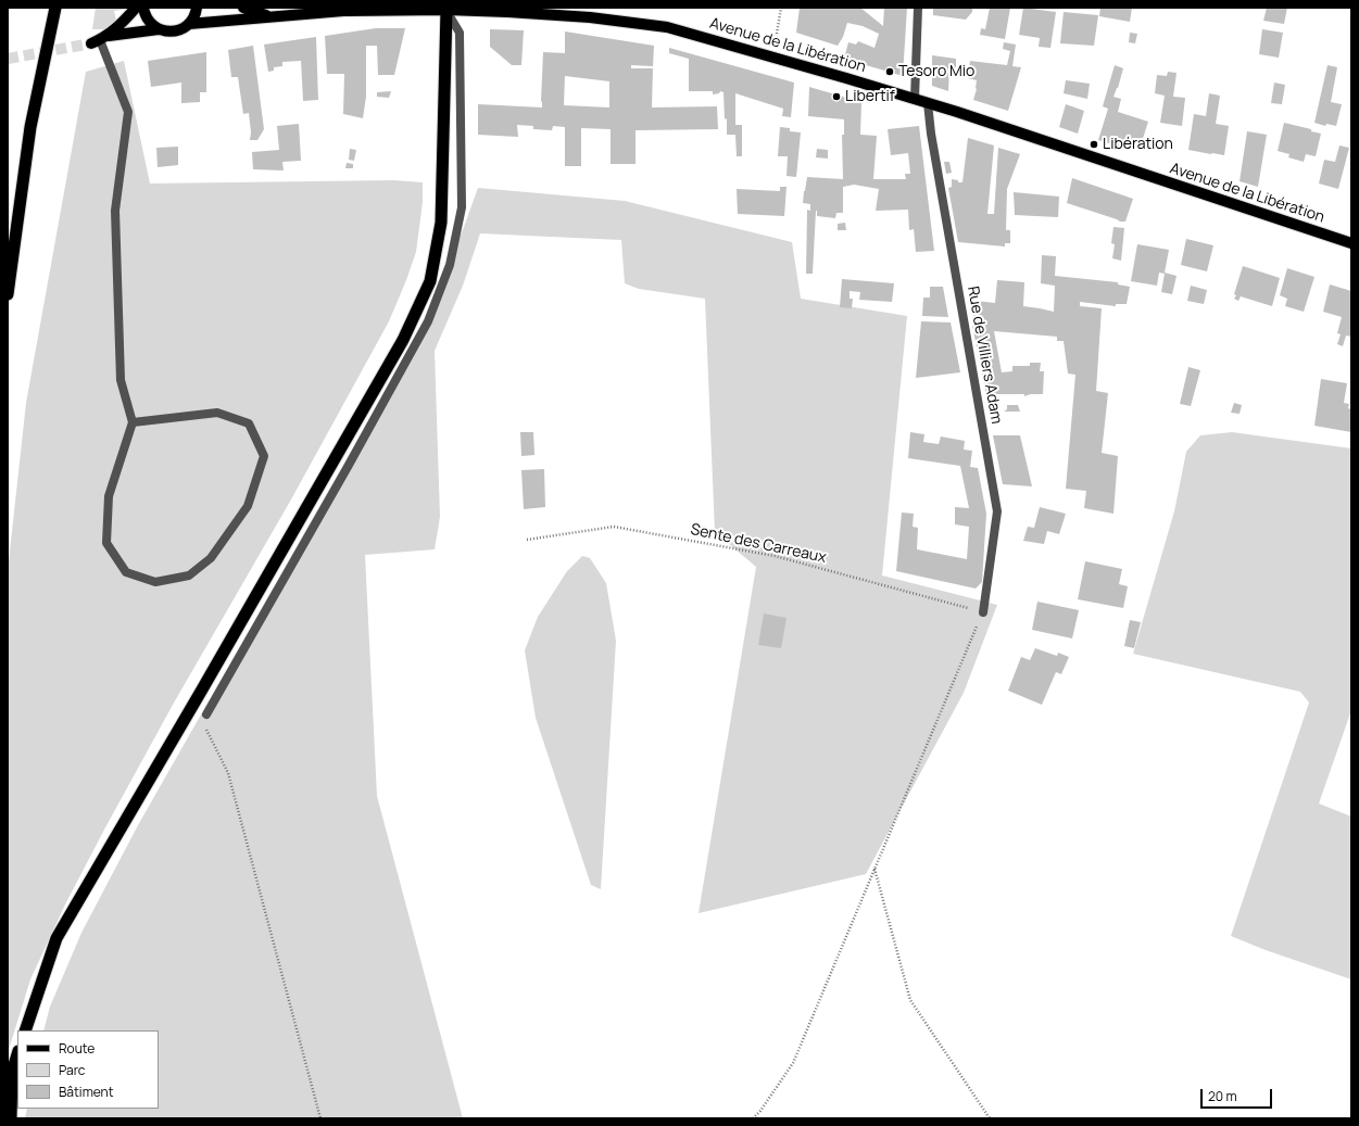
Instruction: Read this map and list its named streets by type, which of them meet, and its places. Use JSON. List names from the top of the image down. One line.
{"streets":{"main road":["Avenue de la Libération"],"street":["Rue de Villiers Adam"],"path":["Sente des Carreaux"]},"crossings":[["Avenue de la Libération","Rue de Villiers Adam"],["Rue de Villiers Adam","Sente des Carreaux"]],"places":["Tesoro Mio","Libertif","Libération"],"legend":["Route","Parc","Bâtiment"],"scale_bar":"20 m"}
